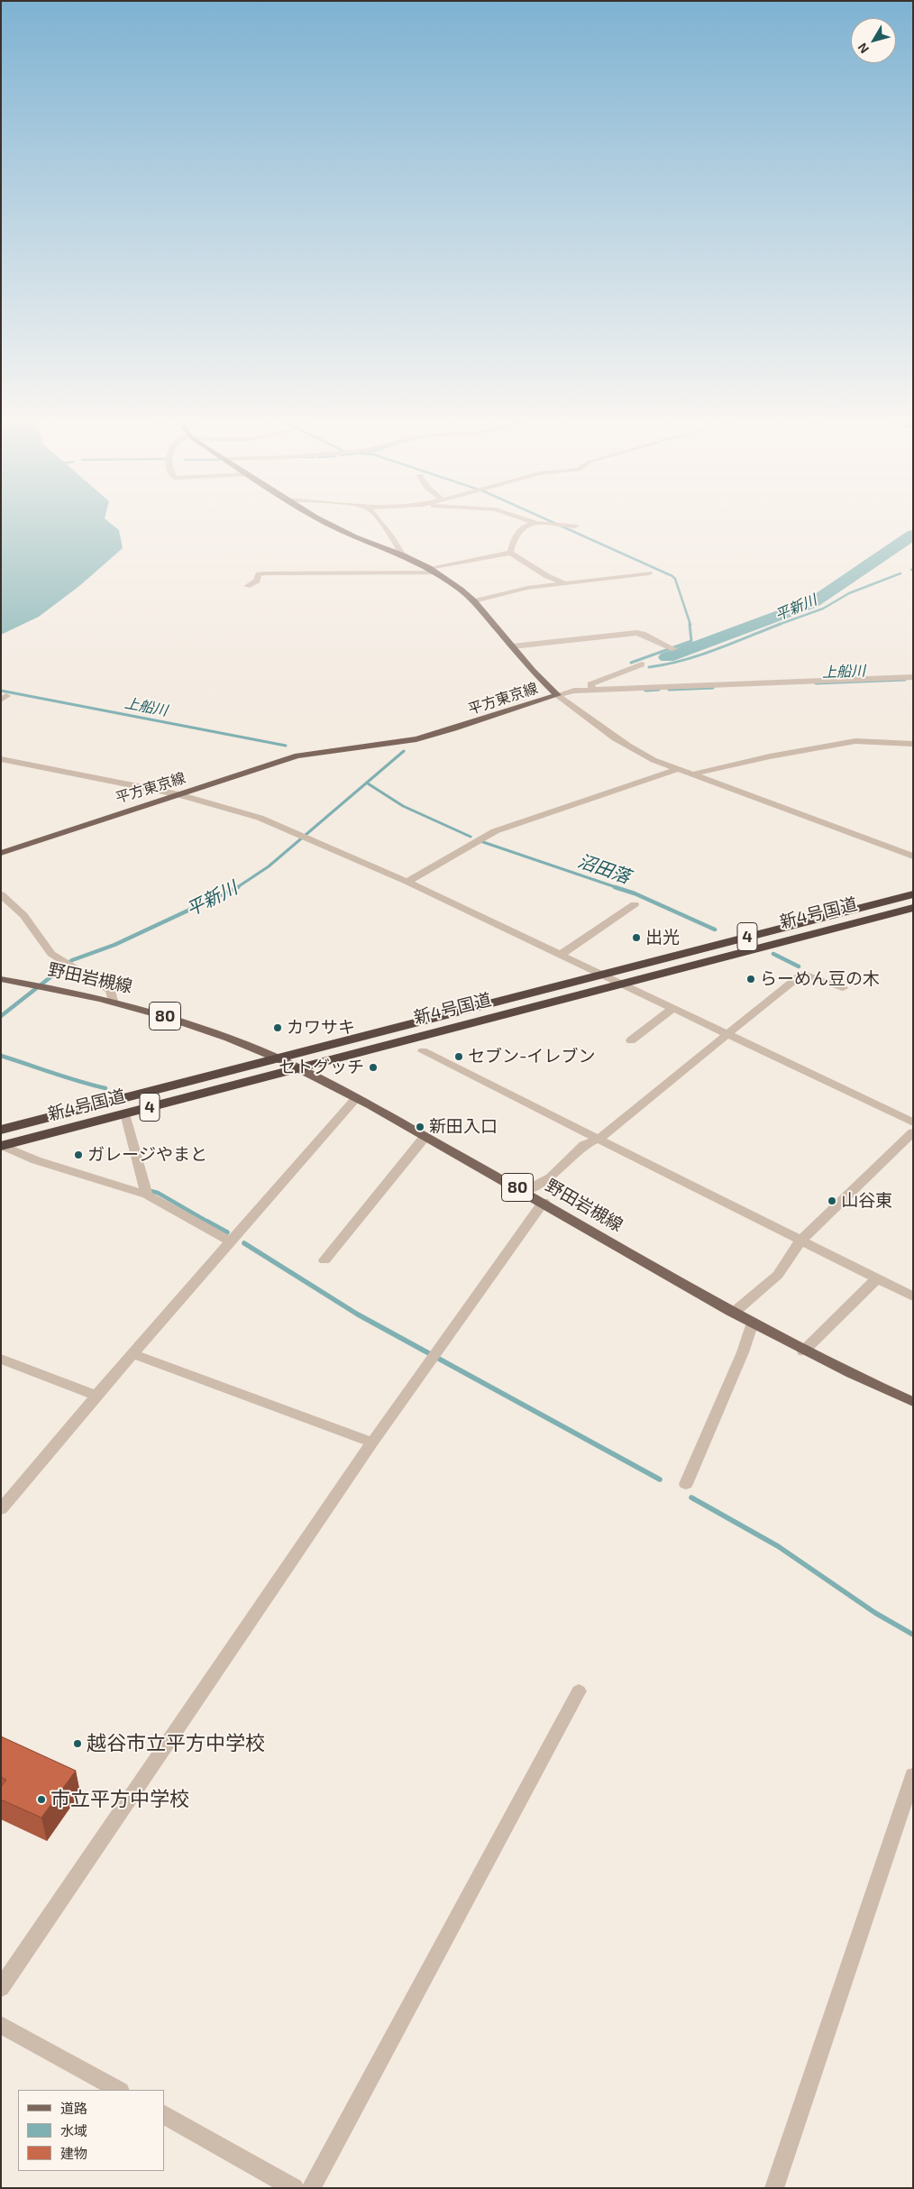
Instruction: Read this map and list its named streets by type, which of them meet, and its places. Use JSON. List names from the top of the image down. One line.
{"streets":{"highway":["新4号国道","4"],"main road":["平方東京線","野田岩槻線","80"]},"crossings":[["新4号国道","野田岩槻線"]],"water":["平新川","上船川","沼田落"],"places":["出光","らーめん豆の木","カワサキ","セブン-イレブン","セトグッチ","新田入口","ガレージやまと","山谷東","越谷市立平方中学校","市立平方中学校"],"legend":["道路","水域","建物"],"north":"bottom left"}
